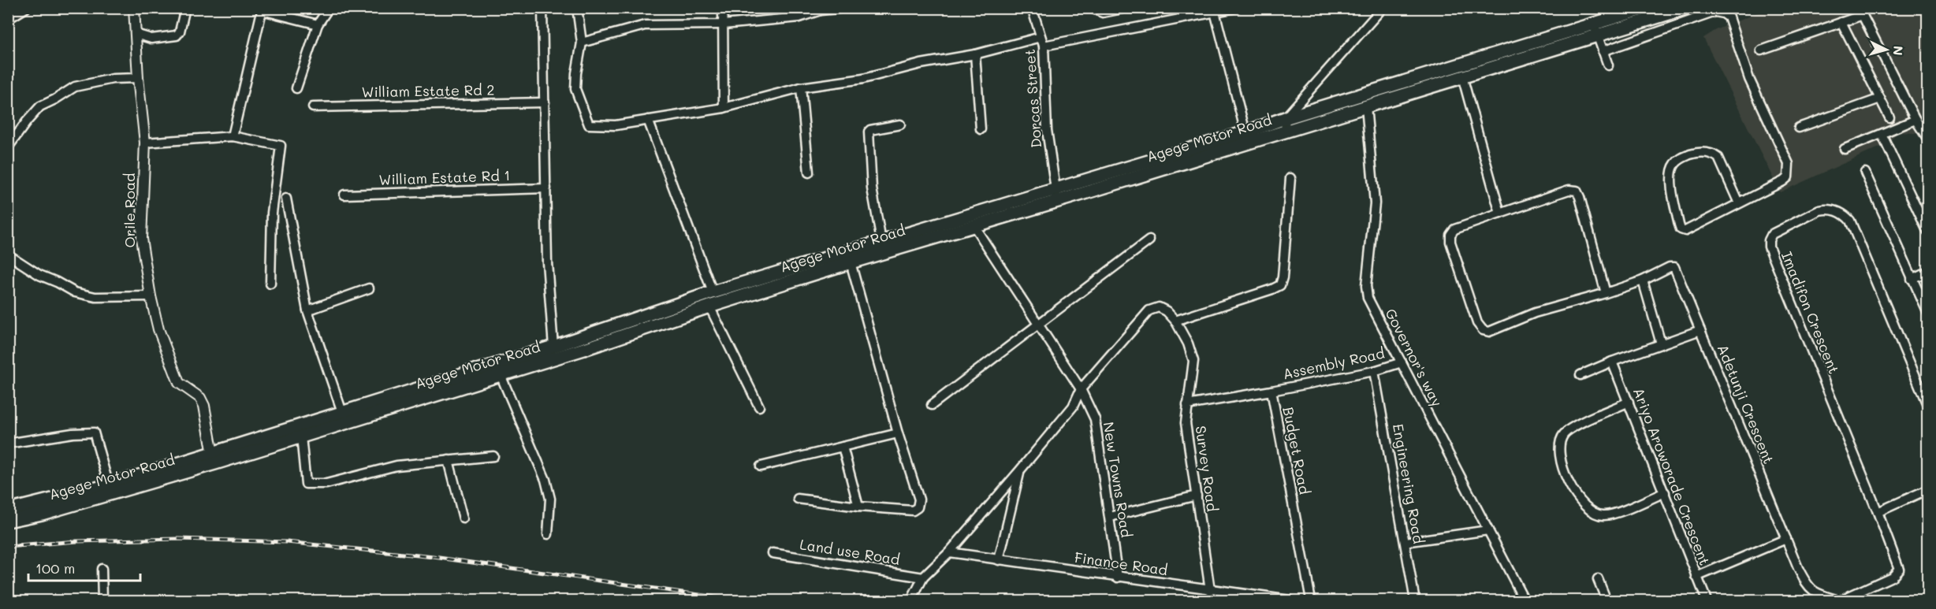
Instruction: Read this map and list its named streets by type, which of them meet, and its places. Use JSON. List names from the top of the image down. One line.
{"streets":{"main road":["Agege Motor Road"],"street":["William Estate Rd 2","Dorcas Street","William Estate Rd 1","Orile Road","Imadifon Crescent","Governor's way","Assembly Road","Adetunji Crescent","Budget Road","Survey Road","Ariyo Aroworade Crescent","New Towns Road","Engineering Road","Land use Road","Finance Road"]},"crossings":[["Dorcas Street","Agege Motor Road"],["Agege Motor Road","Orile Road"],["Agege Motor Road","Governor's way"],["Agege Motor Road","New Towns Road"],["Imadifon Crescent","Adetunji Crescent"],["Governor's way","Assembly Road"],["Assembly Road","Budget Road"],["Assembly Road","Engineering Road"],["Budget Road","Survey Road"],["Survey Road","New Towns Road"],["Survey Road","Finance Road"],["New Towns Road","Finance Road"]],"scale_bar":"100 m","north":"right"}
